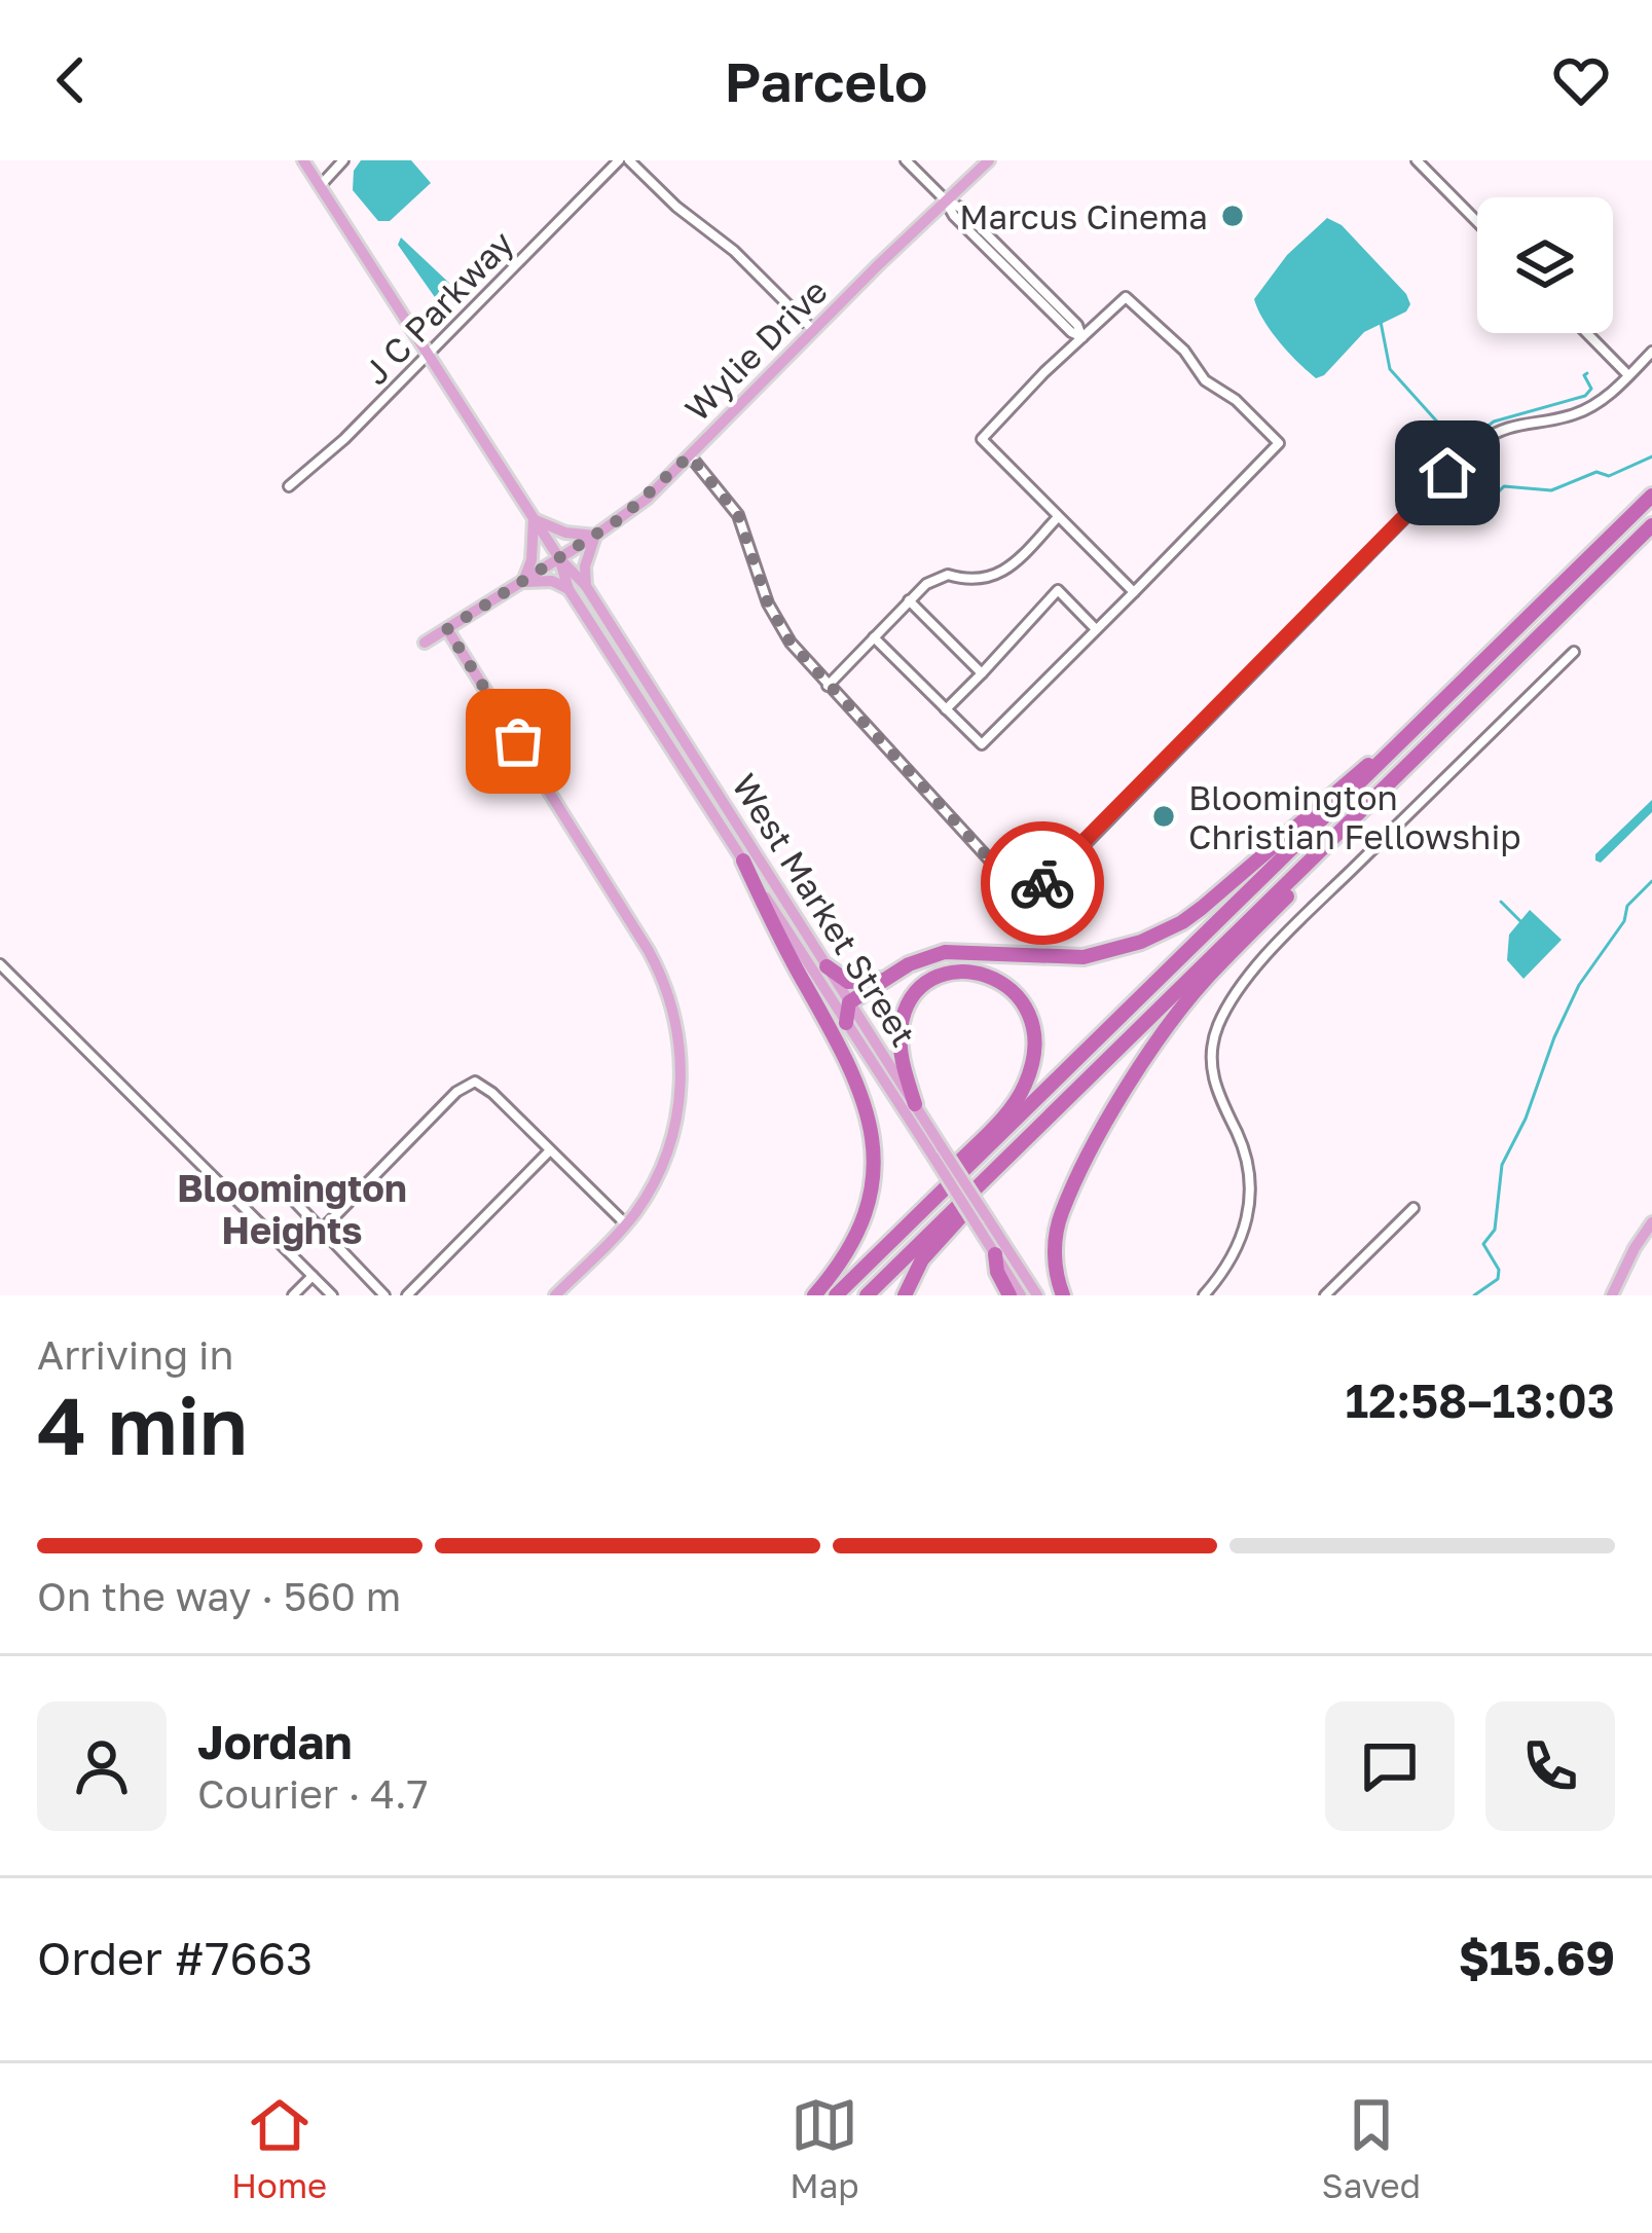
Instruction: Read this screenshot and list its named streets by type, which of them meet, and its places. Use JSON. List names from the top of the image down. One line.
{"streets":{"main road":["Wylie Drive","West Market Street"],"street":["J C Parkway"]},"crossings":[["J C Parkway","West Market Street"],["Wylie Drive","West Market Street"]],"districts":["Bloomington Heights"],"places":["Marcus Cinema","Bloomington Christian Fellowship"],"page":{"header":"Parcelo","heading":["4 min","Arriving in","12:58–13:03"],"panel":["Jordan","Courier · 4.7","Order #7663","$15.69"],"bar":"On the way · 560 m","tabs":["Home","Map","Saved"]}}
